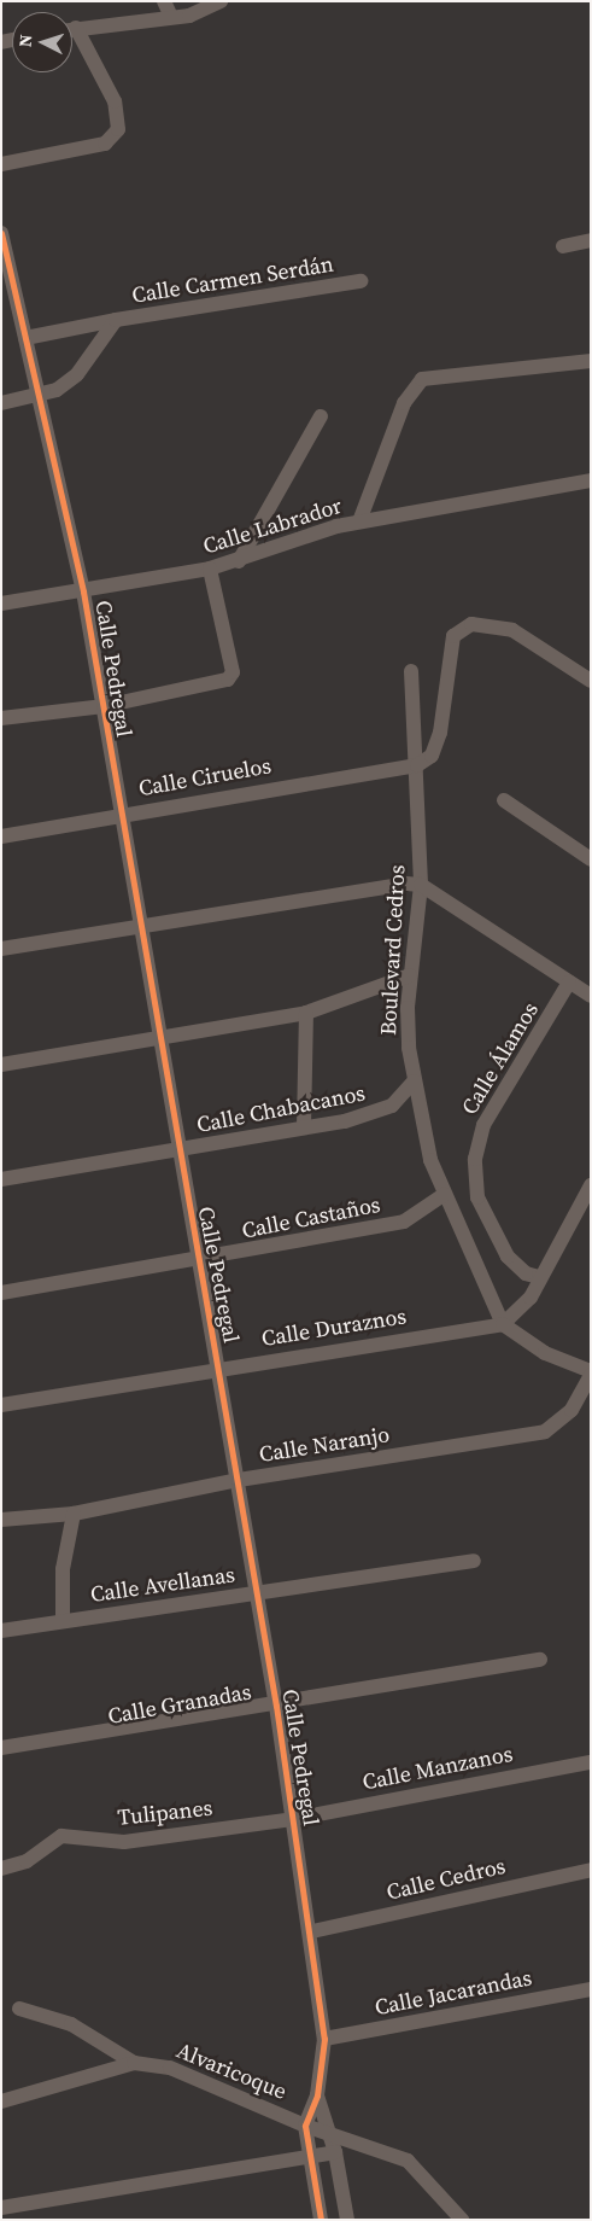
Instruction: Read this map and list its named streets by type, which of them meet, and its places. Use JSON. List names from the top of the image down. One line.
{"streets":{"street":["Calle Carmen Serdán","Calle Labrador","Calle Pedregal","Calle Ciruelos","Boulevard Cedros","Calle Álamos","Calle Chabacanos","Calle Castaños","Calle Duraznos","Calle Naranjo","Calle Avellanas","Calle Granadas","Calle Manzanos","Tulipanes","Calle Cedros","Calle Jacarandas","Alvaricoque"]},"crossings":[["Calle Carmen Serdán","Calle Pedregal"],["Calle Labrador","Calle Pedregal"],["Calle Pedregal","Calle Ciruelos"],["Calle Pedregal","Calle Chabacanos"],["Calle Pedregal","Calle Castaños"],["Calle Pedregal","Calle Duraznos"],["Calle Pedregal","Calle Naranjo"],["Calle Pedregal","Calle Avellanas"],["Calle Pedregal","Calle Granadas"],["Calle Pedregal","Calle Manzanos"],["Calle Pedregal","Tulipanes"],["Calle Pedregal","Calle Cedros"],["Calle Pedregal","Calle Jacarandas"],["Calle Pedregal","Alvaricoque"],["Calle Ciruelos","Boulevard Cedros"],["Boulevard Cedros","Calle Chabacanos"],["Boulevard Cedros","Calle Castaños"],["Boulevard Cedros","Calle Duraznos"],["Calle Manzanos","Tulipanes"]],"north":"left"}
